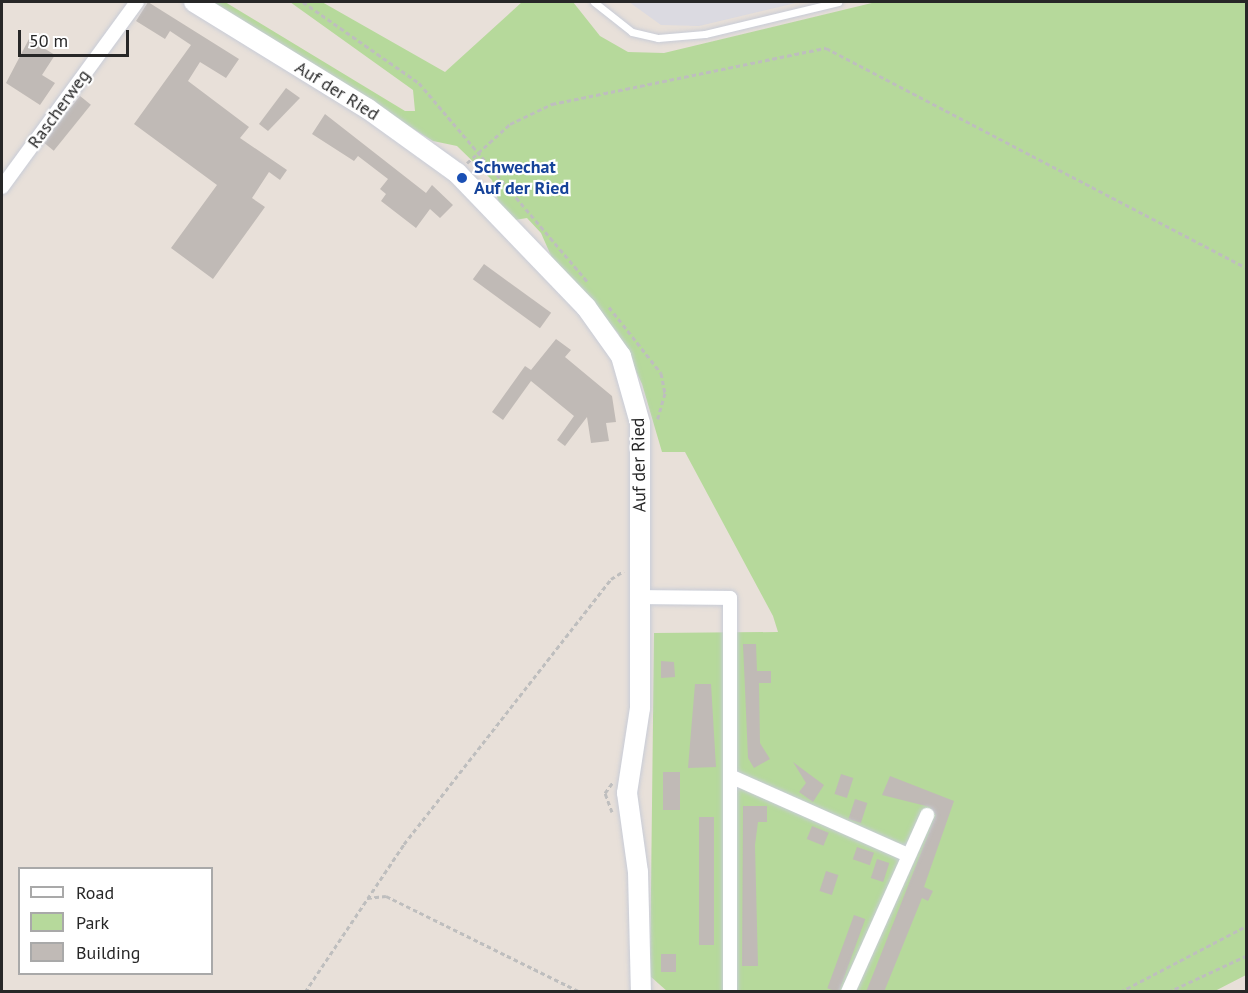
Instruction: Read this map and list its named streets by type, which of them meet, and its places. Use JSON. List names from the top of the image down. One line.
{"streets":{"main road":["Auf der Ried"],"street":["Rascherweg"]},"places":["Schwechat Auf der Ried"],"legend":["Road","Park","Building"],"scale_bar":"50 m"}
